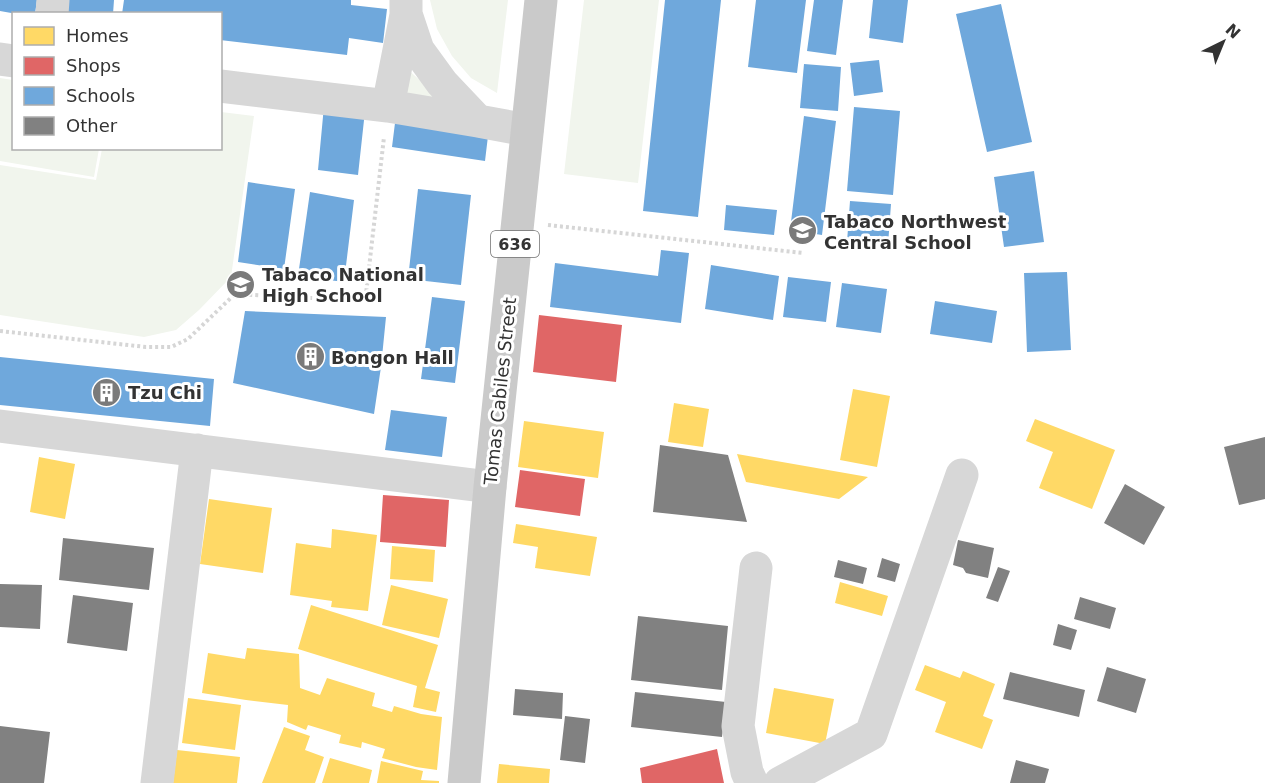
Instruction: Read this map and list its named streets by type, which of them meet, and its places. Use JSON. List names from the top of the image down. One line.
{"streets":{"main road":["636","Tomas Cabiles Street"]},"places":{"school or university":["Tabaco Northwest Central School","Tabaco National High School"],"building":["Bongon Hall","Tzu Chi"]},"legend":["Homes","Shops","Schools","Other"],"north":"top right"}
